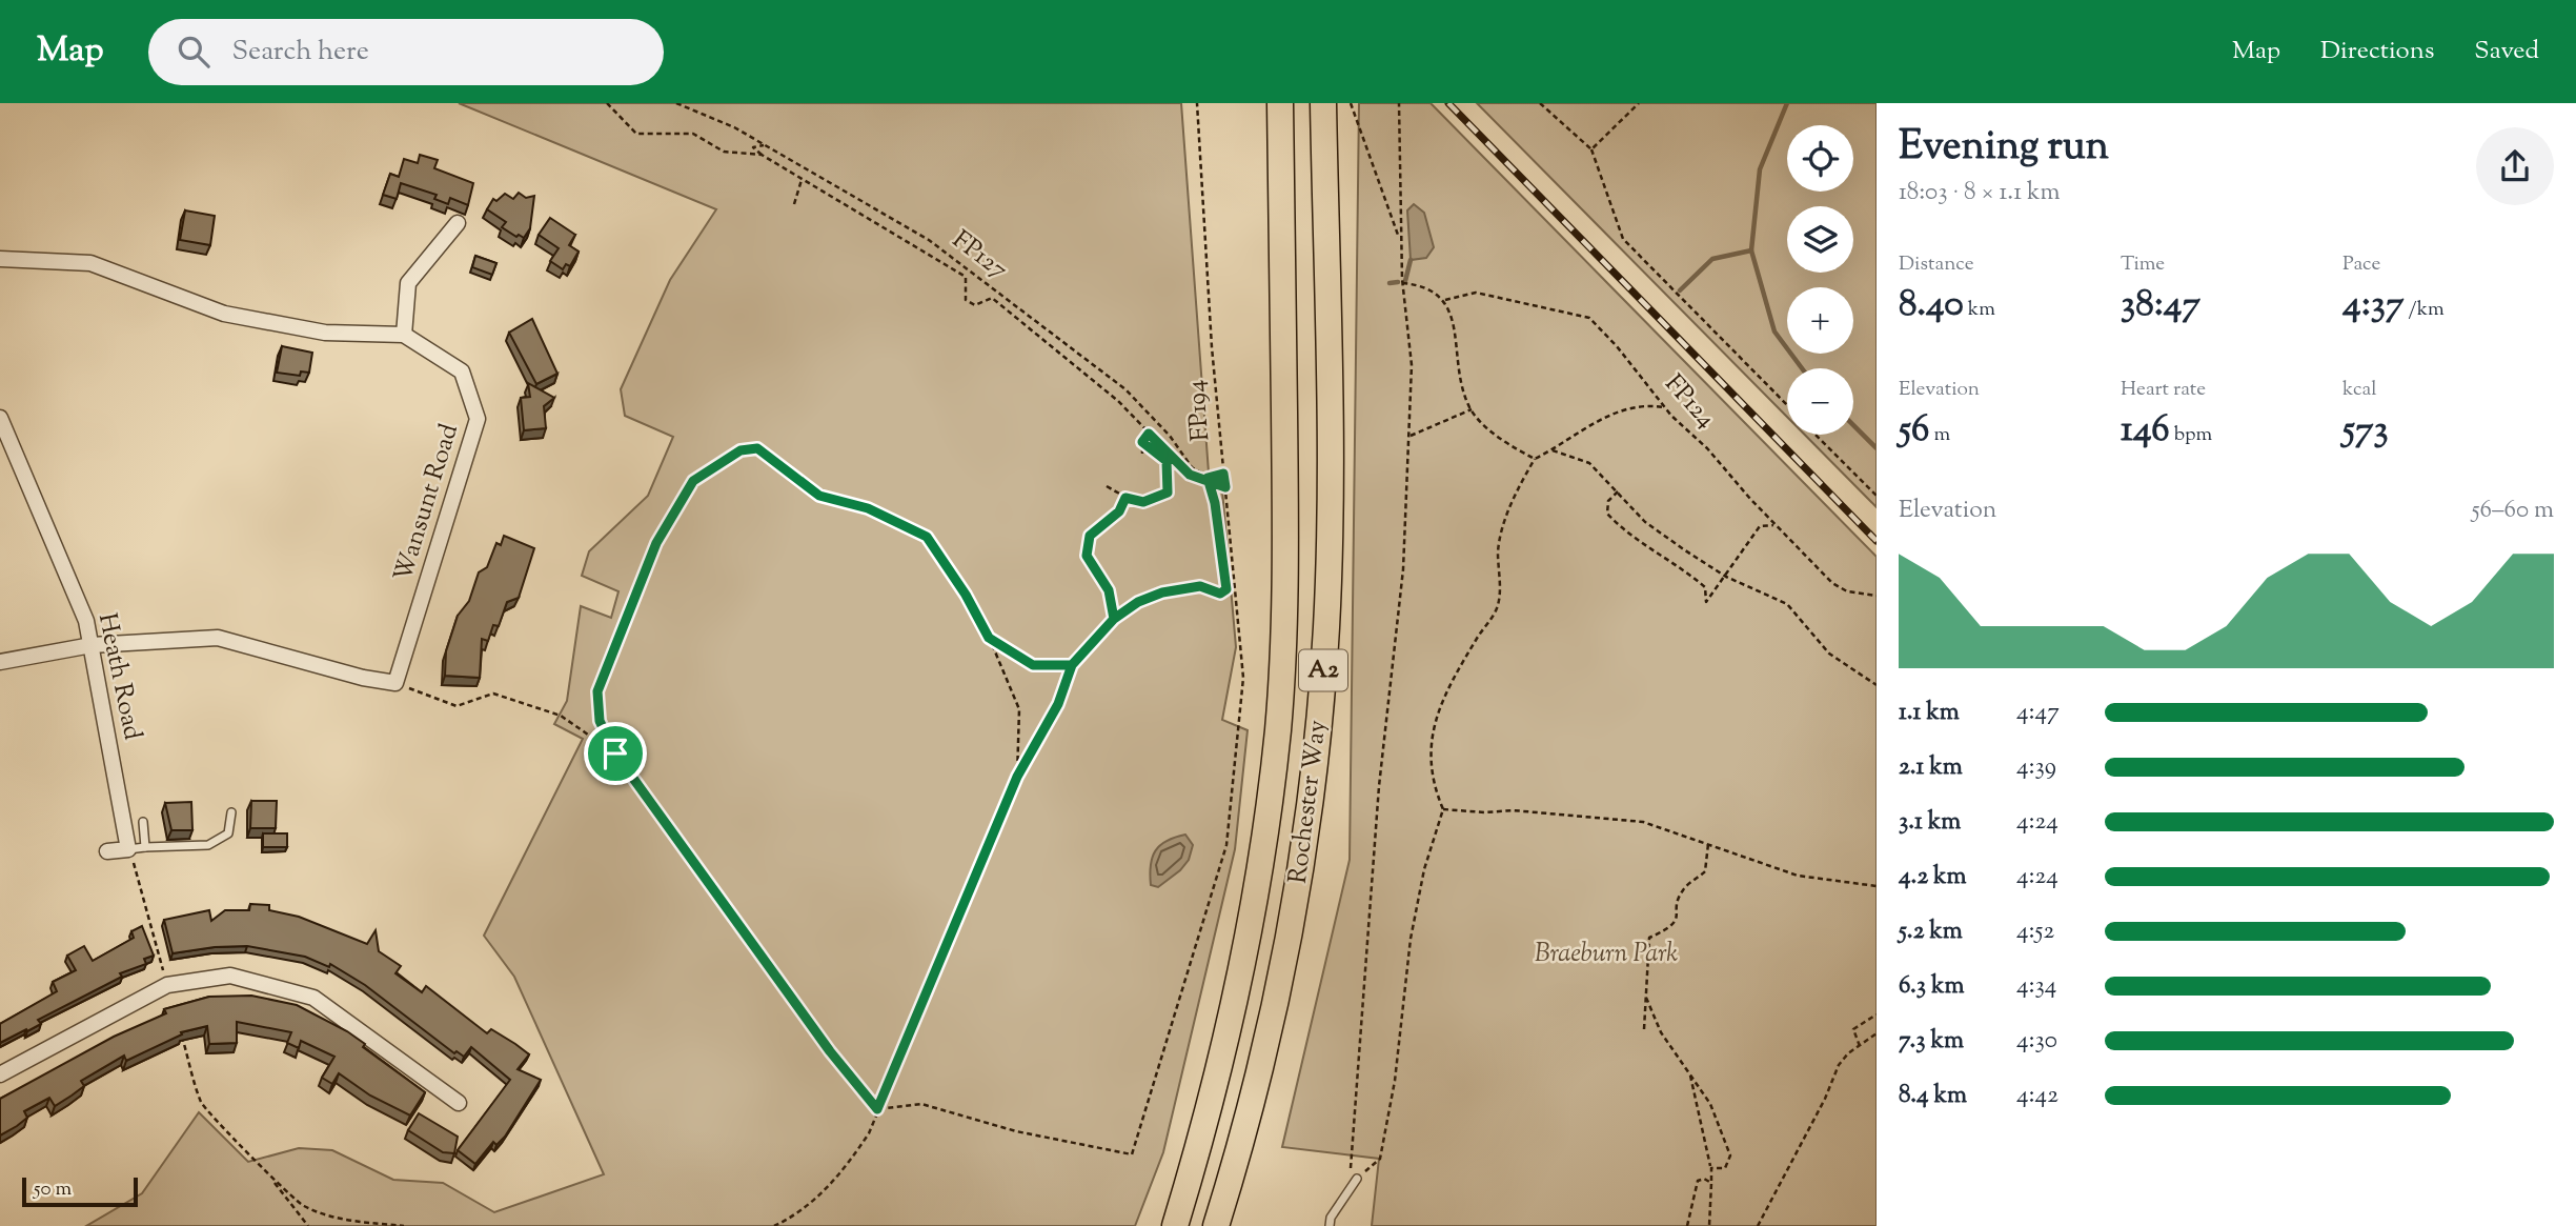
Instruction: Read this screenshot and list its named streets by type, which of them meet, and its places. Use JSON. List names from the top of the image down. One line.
{"streets":{"highway":["A2","Rochester Way"],"street":["Wansunt Road","Heath Road"],"path":["FP127","FP124","FP194"]},"crossings":[["FP127","FP194"]],"parks":["Braeburn Park"],"scale_bar":"50 m","page":{"header":"Map","search":"Search here","nav":["Map","Directions","Saved"],"heading":["Evening run","18:03 · 8 × 1.1 km"],"map_buttons":["+","−"],"stats":[["Distance","8.40 km"],["Time","38:47"],["Pace","4:37 /km"],["Elevation","56 m"],["Heart rate","146 bpm"],["kcal","573"]],"chart":["Elevation","56–60 m"],"list":[{"name":"1.1 km","note":"4:47"},{"name":"2.1 km","note":"4:39"},{"name":"3.1 km","note":"4:24"},{"name":"4.2 km","note":"4:24"},{"name":"5.2 km","note":"4:52"},{"name":"6.3 km","note":"4:34"},{"name":"7.3 km","note":"4:30"},{"name":"8.4 km","note":"4:42"}],"scale":"50 m"}}
